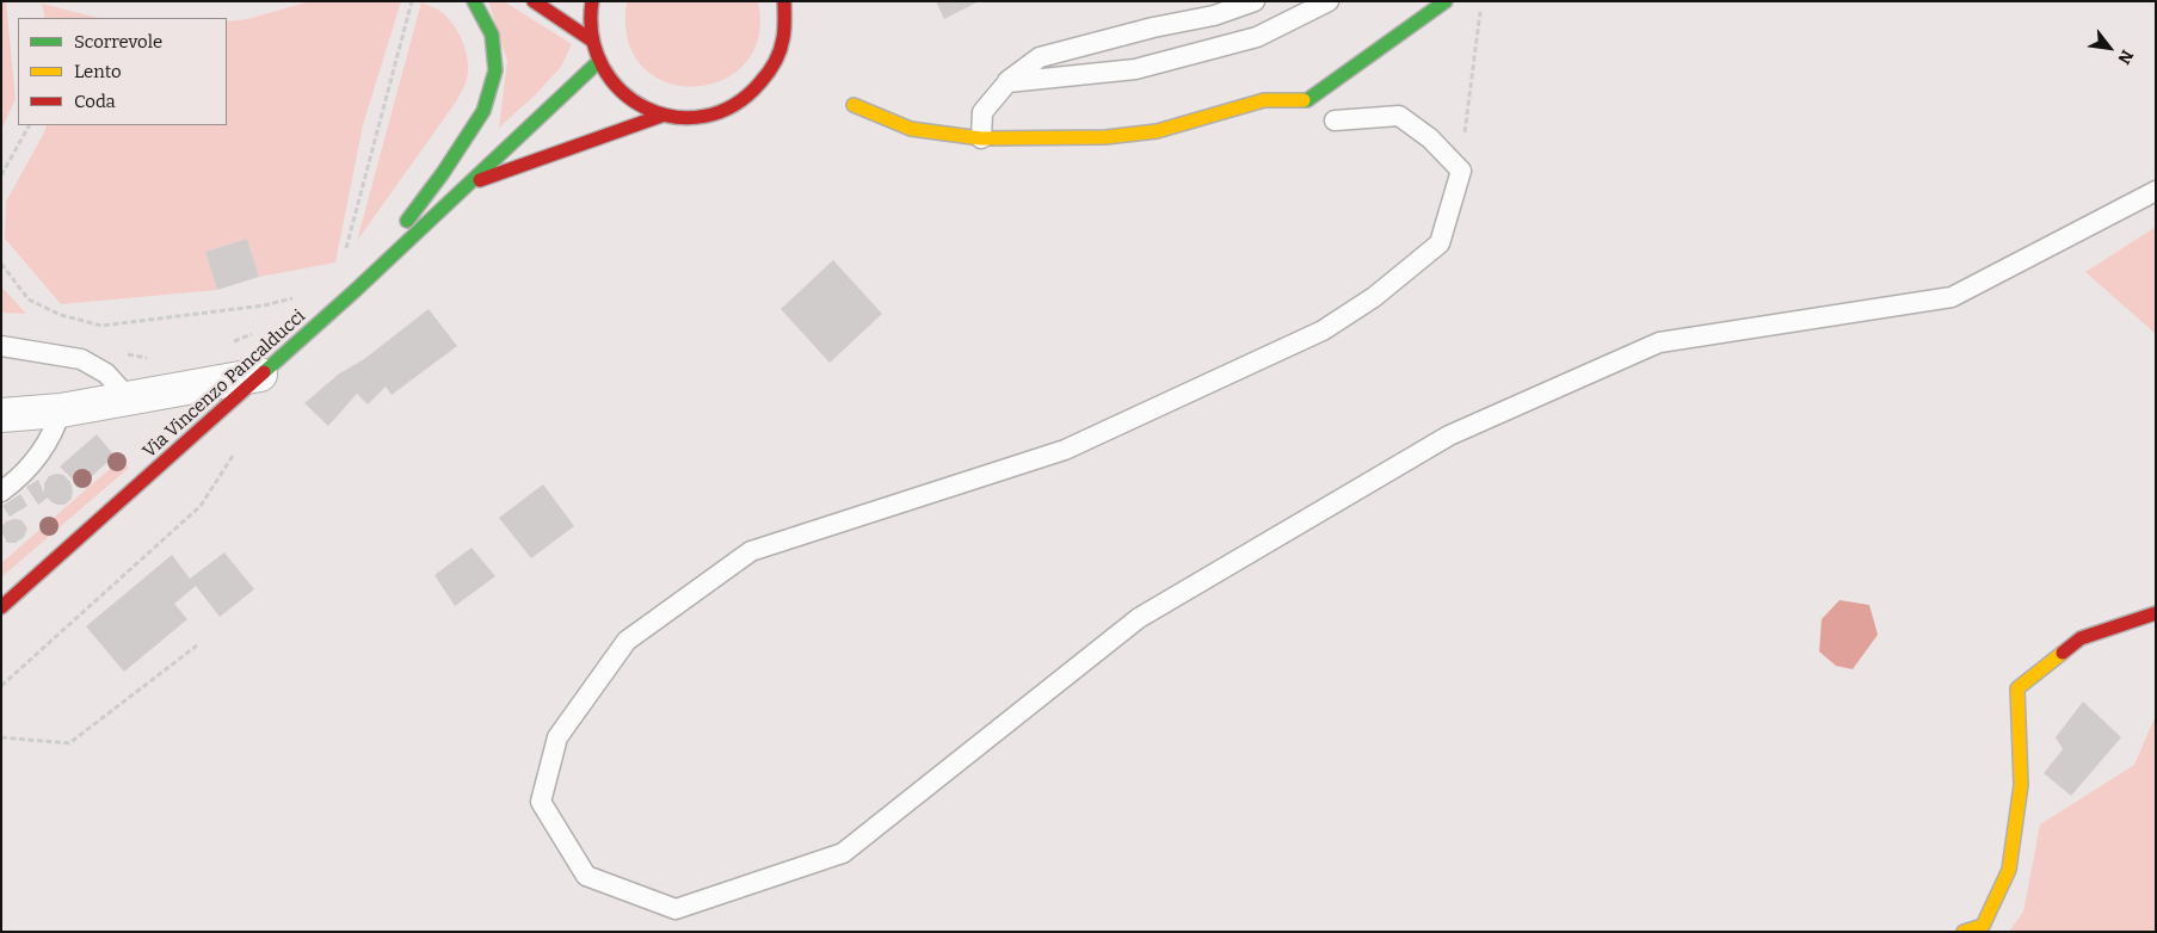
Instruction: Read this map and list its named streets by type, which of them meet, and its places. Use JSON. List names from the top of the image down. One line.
{"streets":{"main road":["Via Vincenzo Pancalducci"]},"legend":["Scorrevole","Lento","Coda"],"north":"bottom right"}
